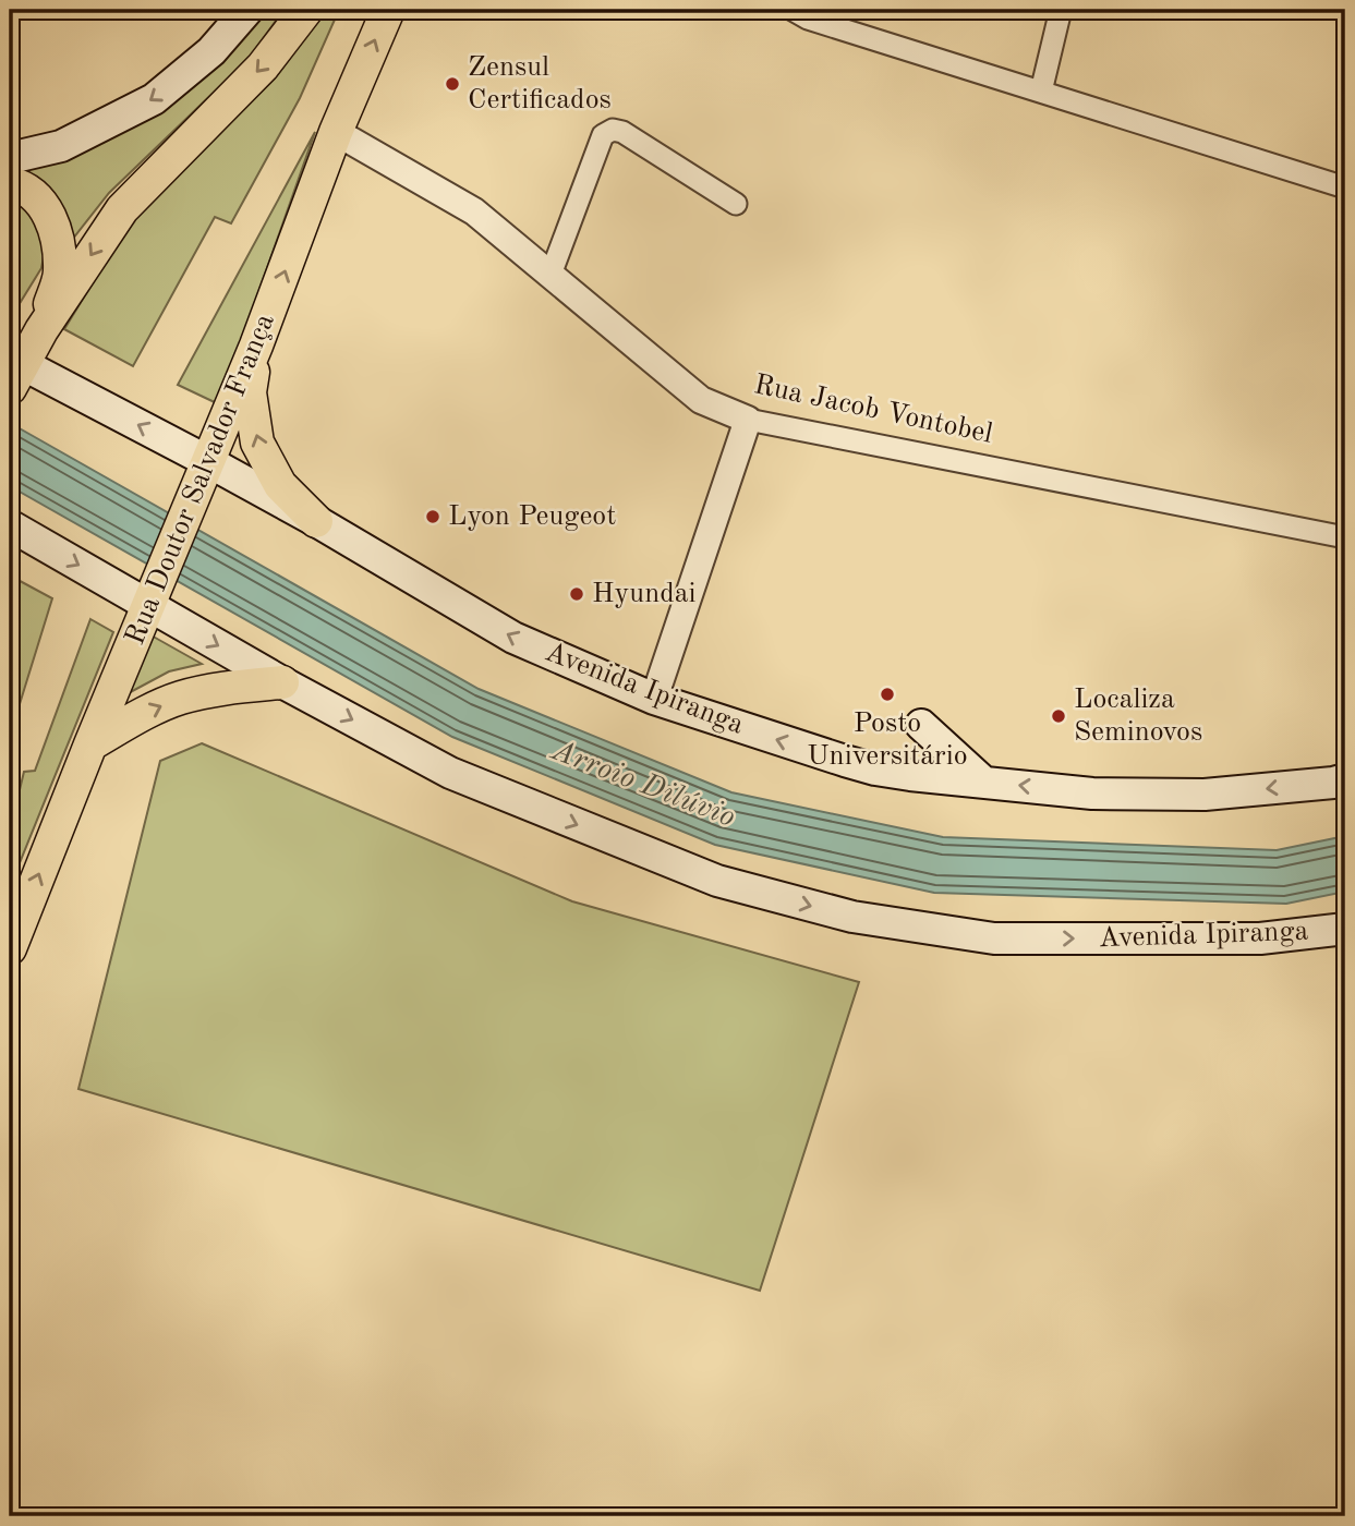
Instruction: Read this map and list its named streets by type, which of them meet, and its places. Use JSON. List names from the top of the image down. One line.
{"streets":{"main road":["Rua Doutor Salvador França","Avenida Ipiranga"],"street":["Rua Jacob Vontobel"]},"crossings":[["Rua Jacob Vontobel","Rua Doutor Salvador França"],["Rua Doutor Salvador França","Avenida Ipiranga"]],"water":["Arroio Dilúvio"],"places":["Zensul Certificados","Lyon Peugeot","Hyundai","Posto Universitário","Localiza Seminovos"]}
